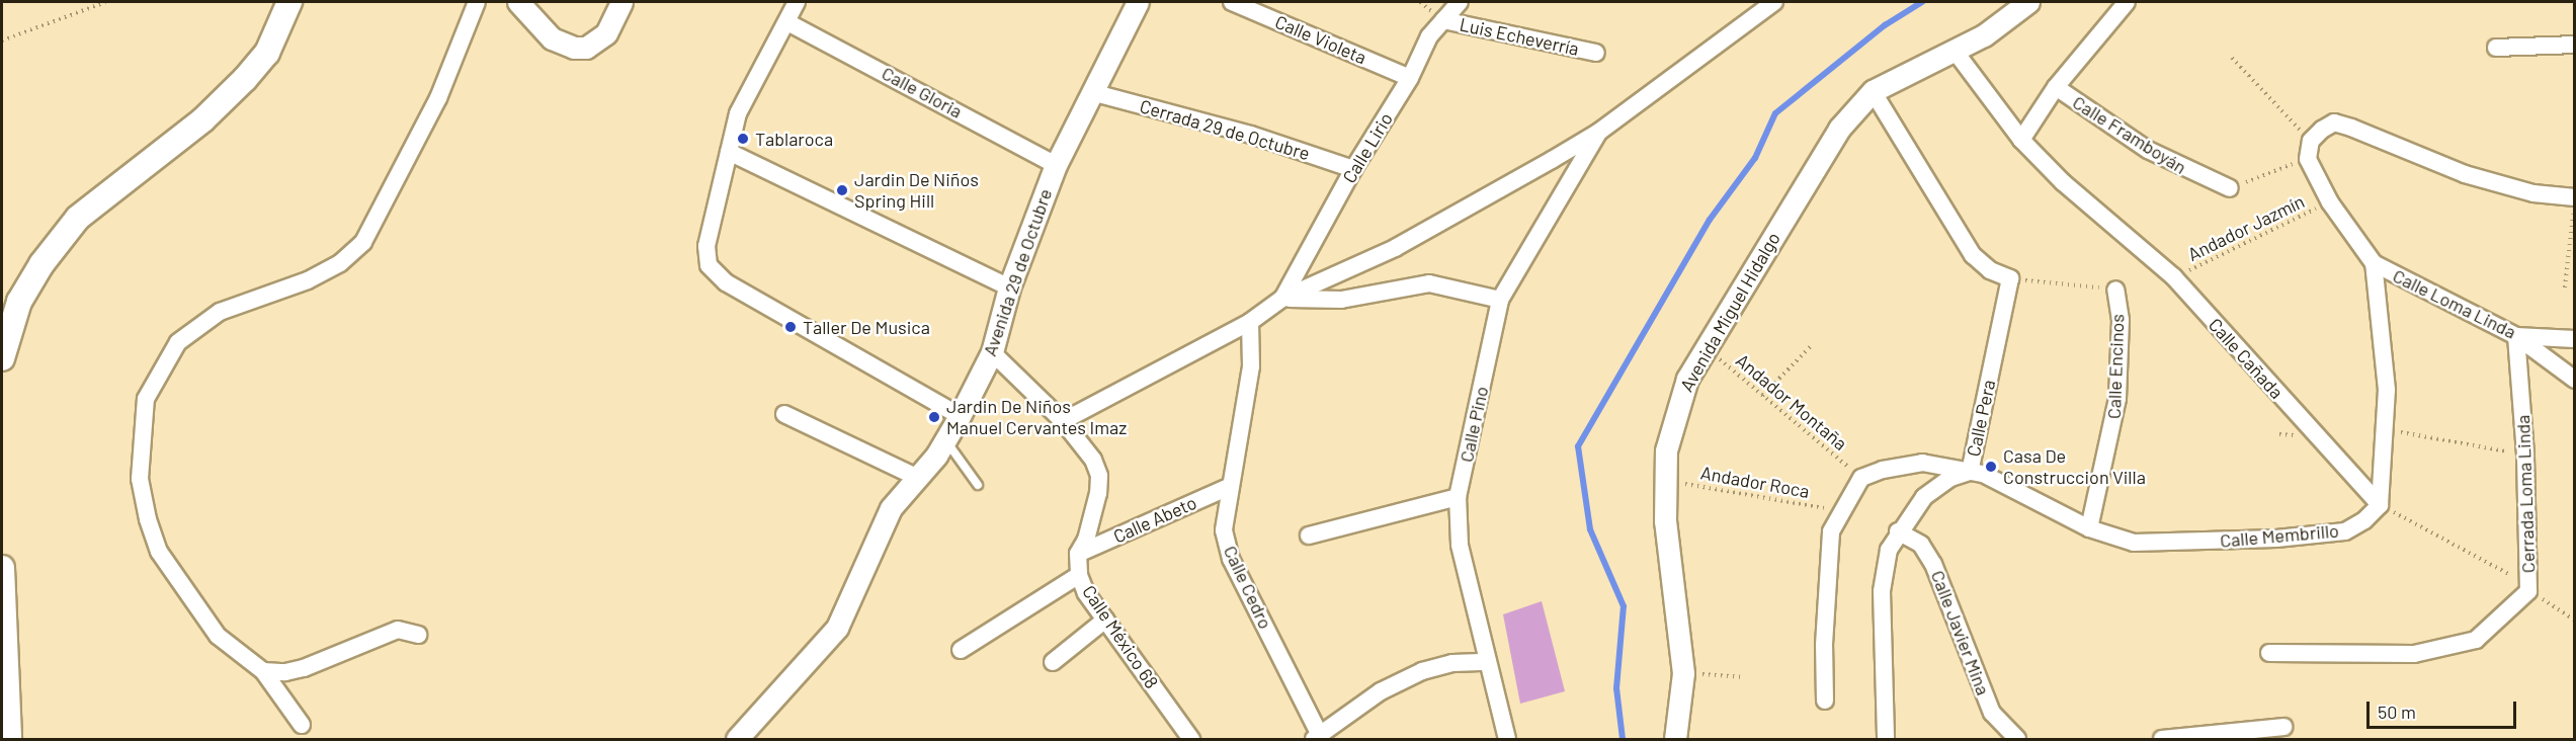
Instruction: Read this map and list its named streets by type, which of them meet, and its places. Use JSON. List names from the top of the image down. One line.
{"streets":{"street":["Luis Echeverría","Calle Violeta","Calle Gloria","Cerrada 29 de Octubre","Calle Framboyán","Calle Lirio","Avenida 29 de Octubre","Calle Loma Linda","Avenida Miguel Hidalgo","Calle Cañada","Calle Encinos","Calle Pera","Calle Pino","Cerrada Loma Linda","Calle Abeto","Calle Membrillo","Calle Cedro","Calle Javier Mina","Calle México 68"],"path":["Andador Jazmín","Andador Montaña","Andador Roca"]},"crossings":[["Luis Echeverría","Calle Lirio"],["Calle Violeta","Calle Lirio"],["Calle Gloria","Avenida 29 de Octubre"],["Cerrada 29 de Octubre","Calle Lirio"],["Cerrada 29 de Octubre","Avenida 29 de Octubre"],["Calle Lirio","Calle Pino"],["Andador Jazmín","Calle Cañada"],["Avenida 29 de Octubre","Calle México 68"],["Calle Loma Linda","Cerrada Loma Linda"],["Avenida Miguel Hidalgo","Calle Cañada"],["Avenida Miguel Hidalgo","Andador Montaña"],["Avenida Miguel Hidalgo","Andador Roca"],["Calle Cañada","Calle Membrillo"],["Calle Encinos","Calle Pera"],["Calle Encinos","Calle Membrillo"],["Andador Montaña","Calle Membrillo"],["Calle Pera","Calle Membrillo"],["Calle Pera","Calle Javier Mina"],["Calle Pino","Calle Cedro"],["Calle Pino","Calle México 68"],["Calle Abeto","Calle Cedro"],["Calle Abeto","Calle México 68"]],"places":["Tablaroca","Jardin De Niños Spring Hill","Taller De Musica","Jardin De Niños Manuel Cervantes Imaz","Casa De Construccion Villa"],"scale_bar":"50 m"}
